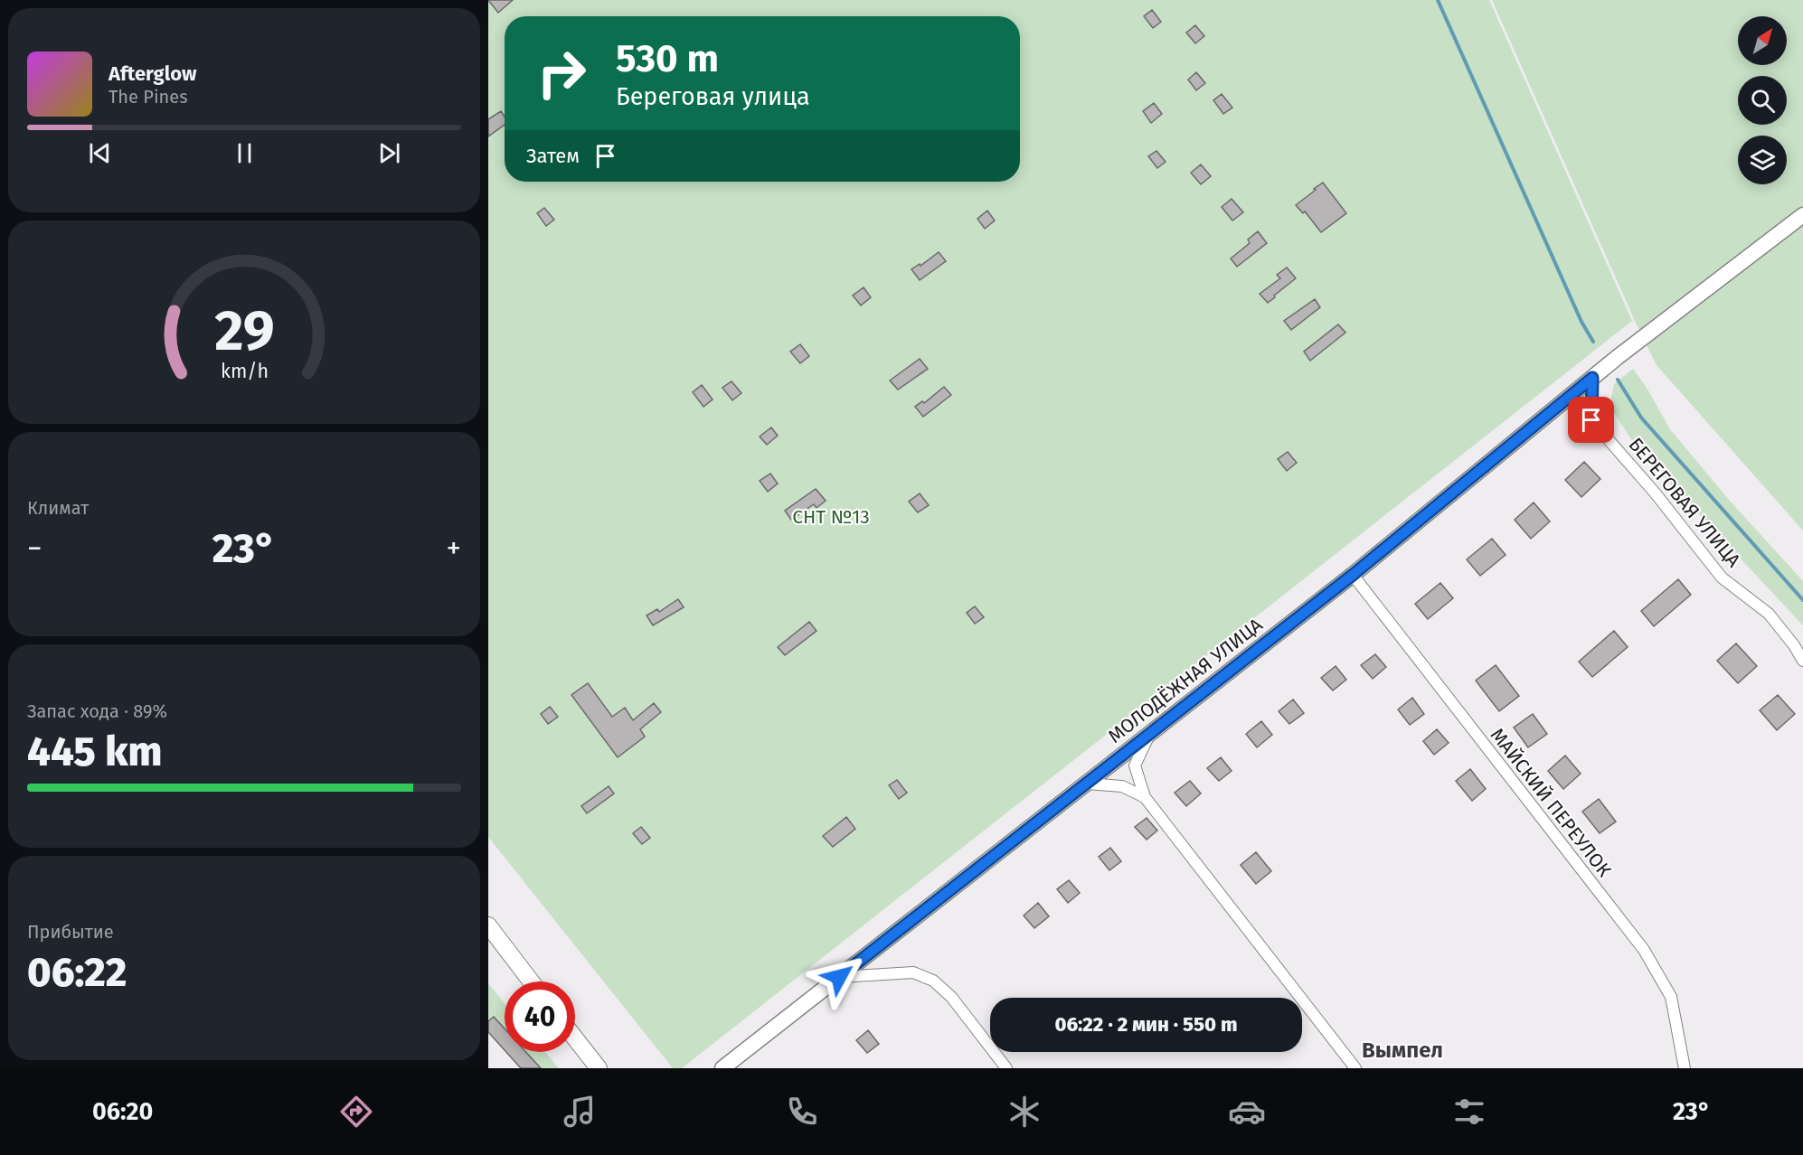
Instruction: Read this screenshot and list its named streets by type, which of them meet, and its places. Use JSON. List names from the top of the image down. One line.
{"streets":{"street":["БЕРЕГОВАЯ УЛИЦА","МОЛОДЁЖНАЯ УЛИЦА","МАЙСКИЙ ПЕРЕУЛОК"]},"crossings":[["БЕРЕГОВАЯ УЛИЦА","МОЛОДЁЖНАЯ УЛИЦА"],["МОЛОДЁЖНАЯ УЛИЦА","МАЙСКИЙ ПЕРЕУЛОК"]],"districts":["Вымпел"],"parks":["СНТ №13"],"north":"top right","page":{"turn":["530 m","Береговая улица"],"song":["Afterglow","The Pines"],"then":"Затем","tile":["Климат",["Запас хода · 89%","445 km"],["Прибытие","06:22"]],"heat":["−","23°","+"],"limit":"40","trip":"06:22 · 2 мин · 550 m","tabs":["06:20","23°"],"gauge":["29","km/h"]}}
